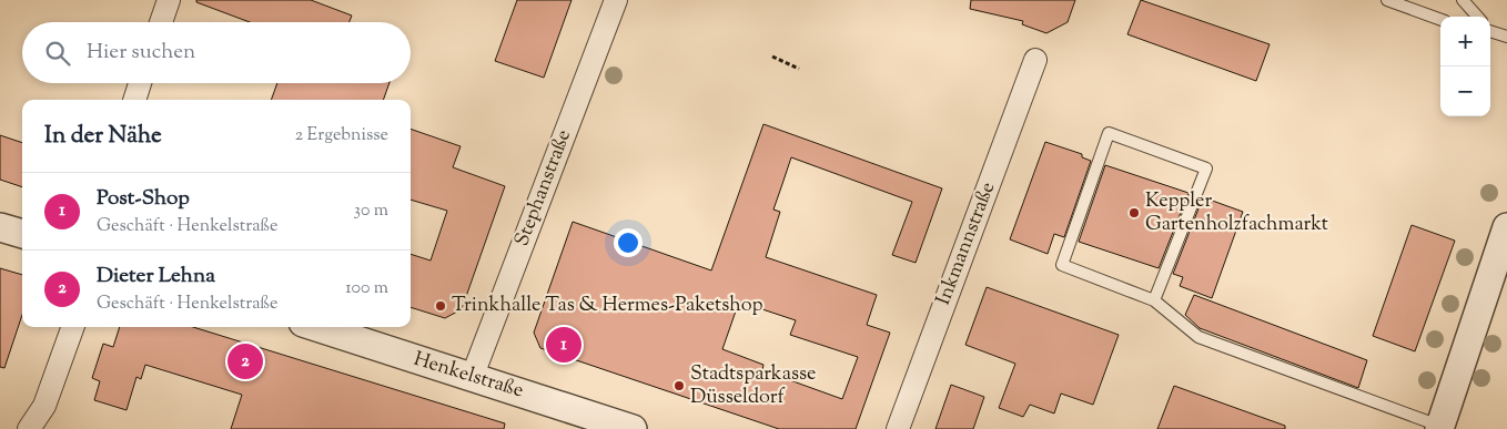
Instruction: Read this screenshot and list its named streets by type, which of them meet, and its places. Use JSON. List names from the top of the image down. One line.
{"streets":{"street":["Stephanstraße","Inkmannstraße","Henkelstraße"]},"crossings":[["Stephanstraße","Henkelstraße"]],"places":["Keppler Gartenholzfachmarkt","Trinkhalle Tas & Hermes-Paketshop","Stadtsparkasse Düsseldorf"],"page":{"map_buttons":["+","−"],"search":"Hier suchen","heading":["In der Nähe","2 Ergebnisse"],"list":[{"mark":"1","name":"Post-Shop","note":"Geschäft · Henkelstraße","value":"30 m"},{"mark":"2","name":"Dieter Lehna","note":"Geschäft · Henkelstraße","value":"100 m"}],"pins":["1","2"]}}
